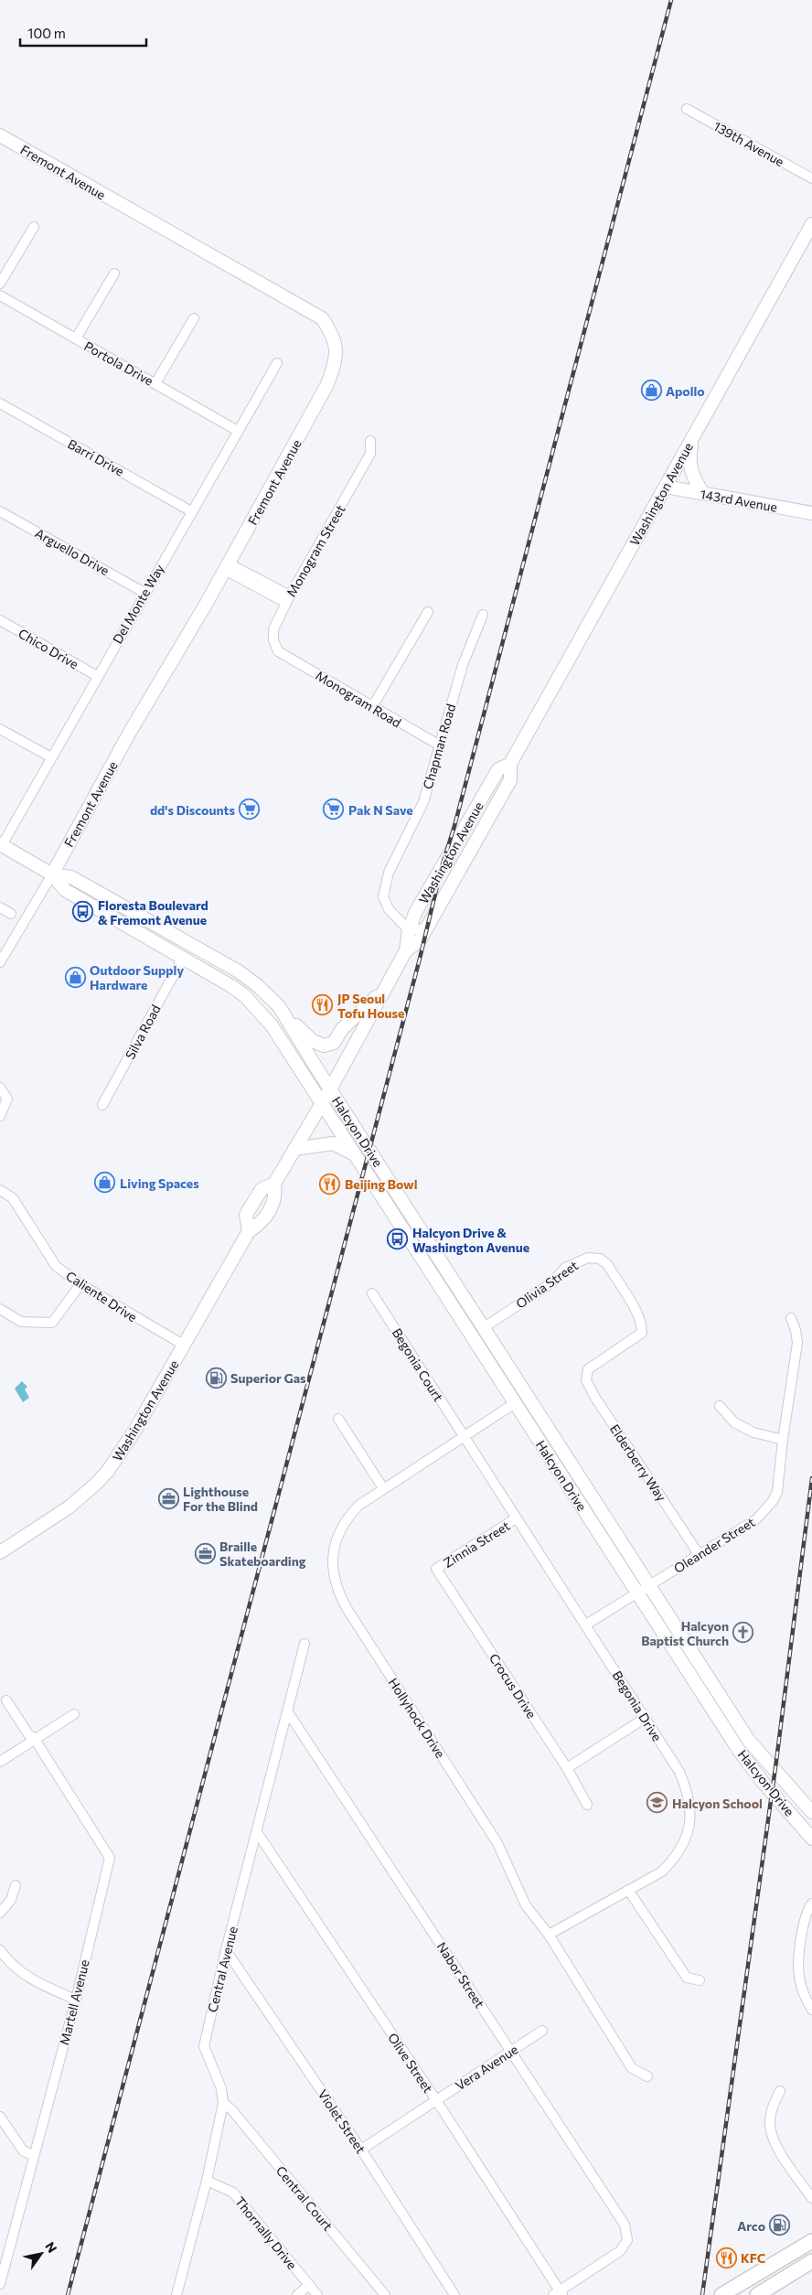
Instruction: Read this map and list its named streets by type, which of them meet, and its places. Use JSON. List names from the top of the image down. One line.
{"streets":{"main road":["Fremont Avenue","Washington Avenue","143rd Avenue","Halcyon Drive"],"street":["139th Avenue","Portola Drive","Barri Drive","Monogram Street","Arguello Drive","Del Monte Way","Chico Drive","Monogram Road","Chapman Road","Silva Road","Olivia Street","Caliente Drive","Begonia Court","Elderberry Way","Zinnia Street","Oleander Street","Crocus Drive","Begonia Drive","Hollyhock Drive","Central Avenue","Nabor Street","Martell Avenue","Olive Street","Vera Avenue","Violet Street","Central Court","Thornally Drive"]},"crossings":[["Fremont Avenue","Halcyon Drive"],["Portola Drive","Del Monte Way"],["Barri Drive","Del Monte Way"],["Washington Avenue","143rd Avenue"],["Washington Avenue","Chapman Road"],["Washington Avenue","Halcyon Drive"],["Washington Avenue","Caliente Drive"],["Monogram Street","Monogram Road"],["Arguello Drive","Del Monte Way"],["Del Monte Way","Chico Drive"],["Monogram Road","Chapman Road"],["Silva Road","Halcyon Drive"],["Halcyon Drive","Olivia Street"],["Halcyon Drive","Oleander Street"],["Halcyon Drive","Hollyhock Drive"],["Olivia Street","Elderberry Way"],["Begonia Court","Begonia Drive"],["Begonia Court","Hollyhock Drive"],["Elderberry Way","Oleander Street"],["Zinnia Street","Crocus Drive"],["Zinnia Street","Begonia Drive"],["Oleander Street","Begonia Drive"],["Begonia Drive","Hollyhock Drive"],["Central Avenue","Nabor Street"],["Central Avenue","Olive Street"],["Central Avenue","Violet Street"],["Central Avenue","Central Court"],["Central Avenue","Thornally Drive"],["Nabor Street","Olive Street"],["Nabor Street","Vera Avenue"],["Olive Street","Vera Avenue"],["Vera Avenue","Violet Street"]],"places":{"shop":["Apollo","Outdoor Supply Hardware","Living Spaces"],"supermarket":["dd's Discounts","Pak N Save"],"bus stop":["Floresta Boulevard & Fremont Avenue","Halcyon Drive & Washington Avenue"],"restaurant":["JP Seoul Tofu House","Beijing Bowl","KFC"],"fuel station":["Superior Gas","Arco"],"office":["Lighthouse For the Blind","Braille Skateboarding"],"church":["Halcyon Baptist Church"],"school or university":["Halcyon School"]},"scale_bar":"100 m","north":"top right"}
